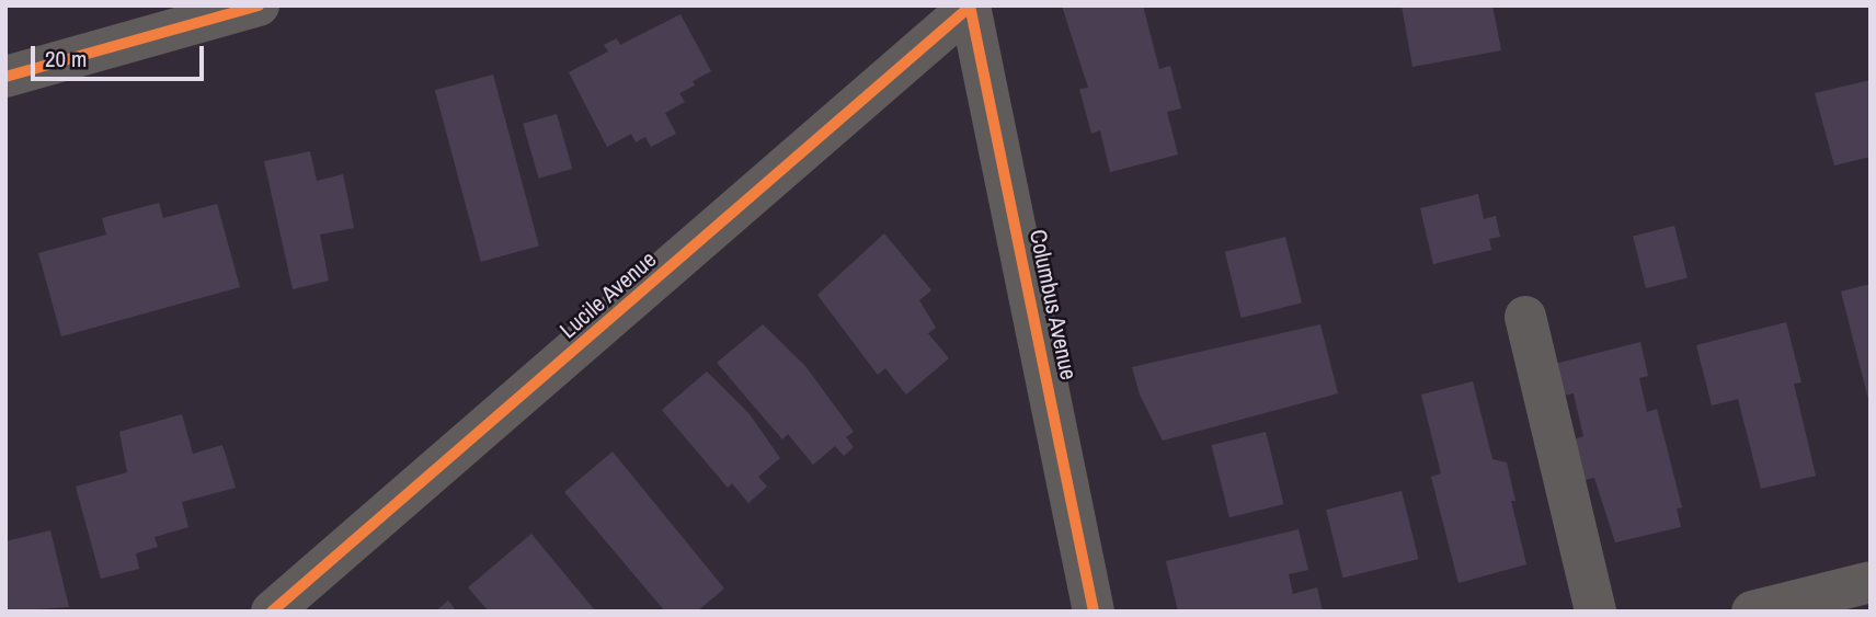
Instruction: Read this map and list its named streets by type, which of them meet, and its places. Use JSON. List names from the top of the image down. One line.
{"streets":{"street":["Lucile Avenue","Columbus Avenue"]},"crossings":[["Lucile Avenue","Columbus Avenue"]],"scale_bar":"20 m"}
